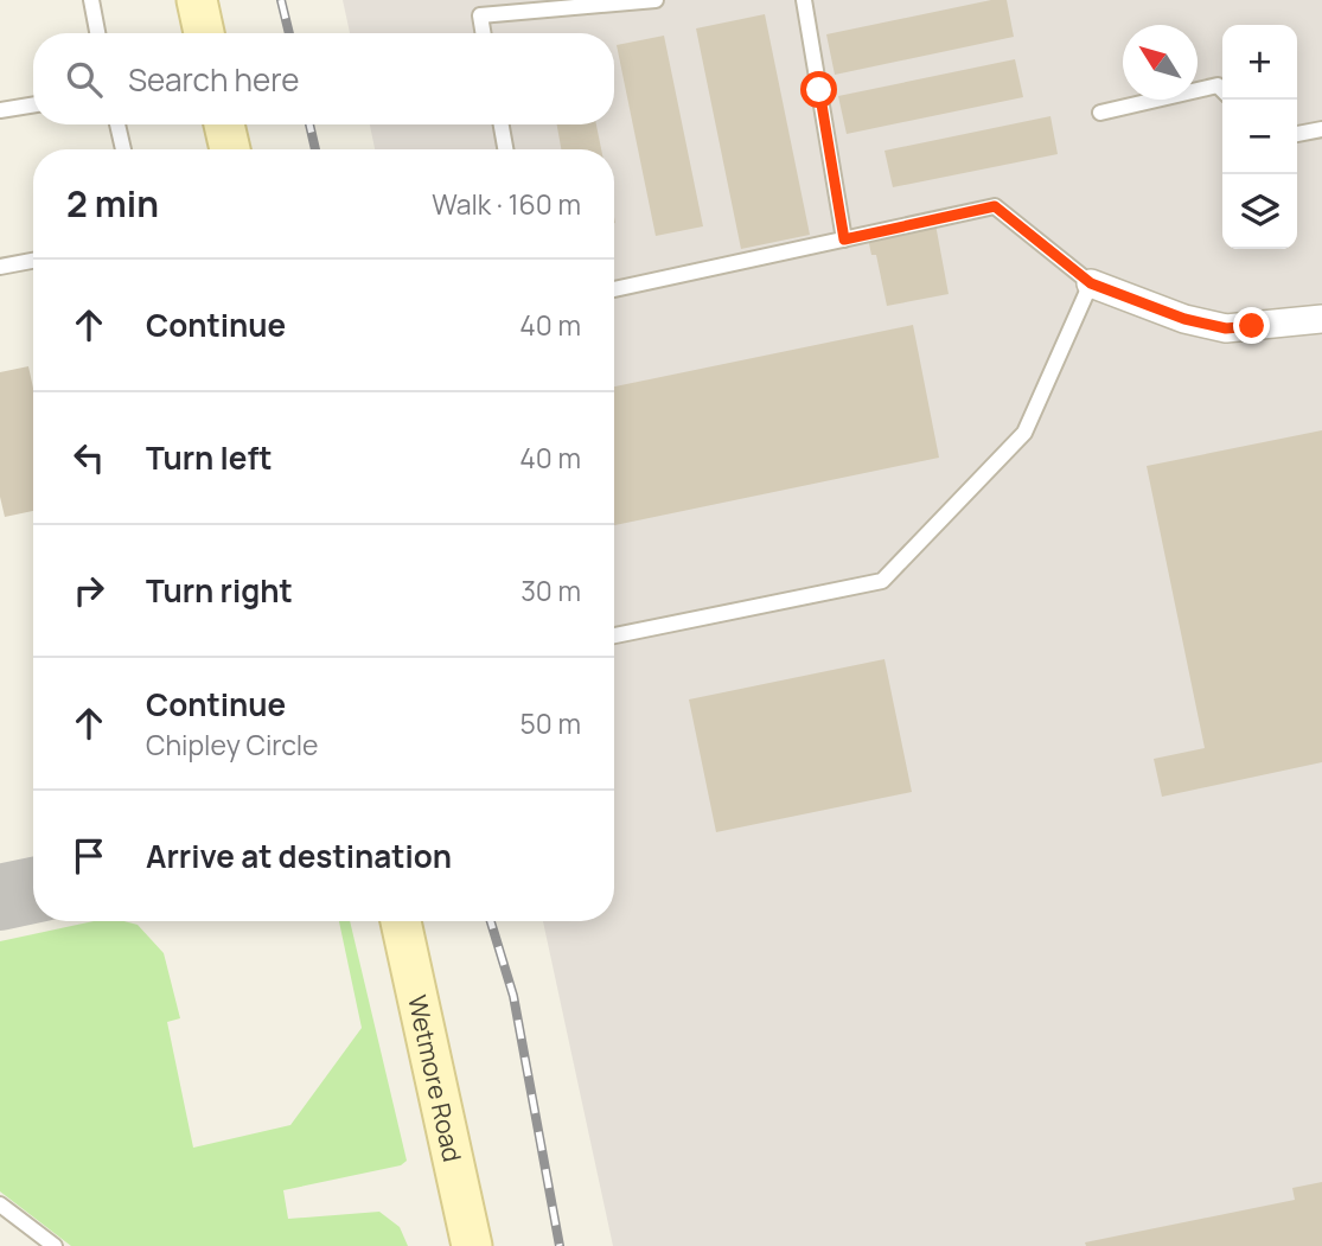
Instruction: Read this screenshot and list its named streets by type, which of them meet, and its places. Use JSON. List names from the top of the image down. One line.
{"streets":{"main road":["Wetmore Road"]},"north":"top left","page":{"map_buttons":["+","−"],"search":"Search here","heading":["2 min","Walk · 160 m"],"list":[["Continue","40 m"],["Turn left","40 m"],["Turn right","30 m"],["Continue","Chipley Circle","50 m"],"Arrive at destination"]}}
